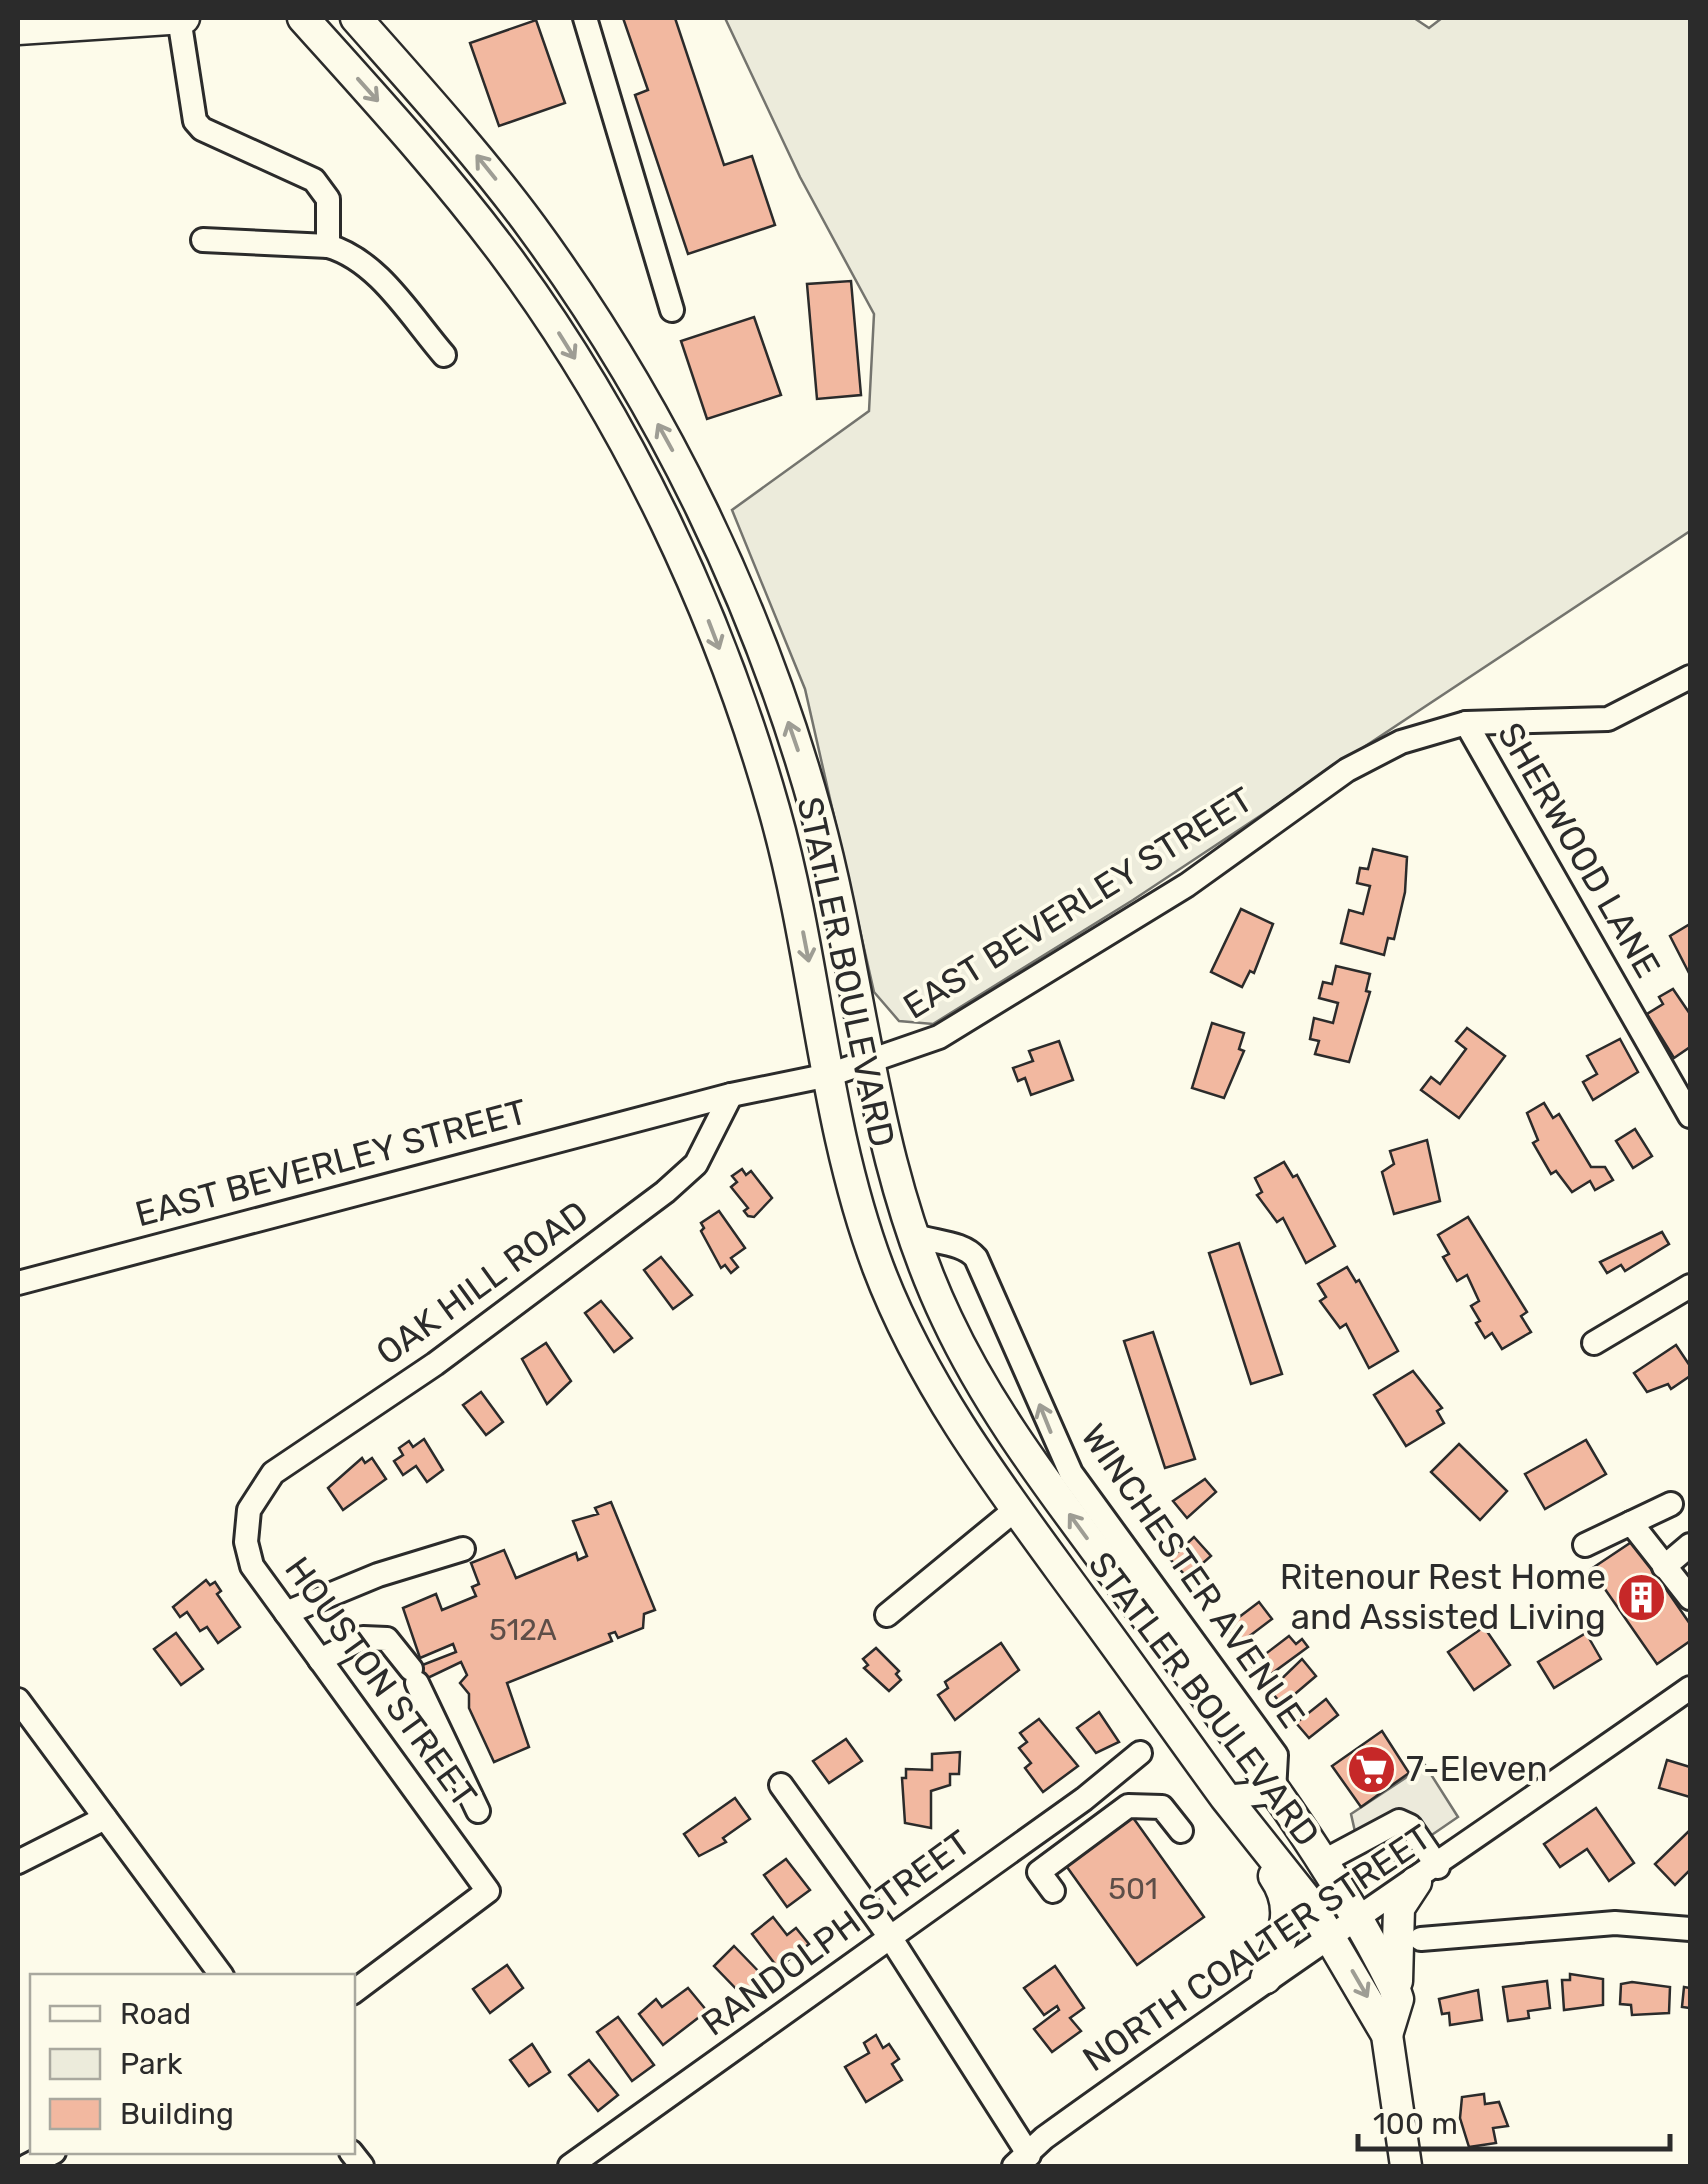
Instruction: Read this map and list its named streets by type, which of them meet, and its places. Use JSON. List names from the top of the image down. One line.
{"streets":{"main road":["STATLER BOULEVARD"],"street":["SHERWOOD LANE","EAST BEVERLEY STREET","OAK HILL ROAD","WINCHESTER AVENUE","HOUSTON STREET","RANDOLPH STREET","NORTH COALTER STREET"]},"crossings":[["SHERWOOD LANE","EAST BEVERLEY STREET"],["EAST BEVERLEY STREET","STATLER BOULEVARD"],["EAST BEVERLEY STREET","OAK HILL ROAD"],["STATLER BOULEVARD","WINCHESTER AVENUE"],["STATLER BOULEVARD","NORTH COALTER STREET"],["OAK HILL ROAD","HOUSTON STREET"]],"one_way":["WINCHESTER AVENUE"],"places":{"building":["Ritenour Rest Home and Assisted Living"],"supermarket":["7-Eleven"]},"house_numbers":["512A","501"],"legend":["Road","Park","Building"],"scale_bar":"100 m"}
